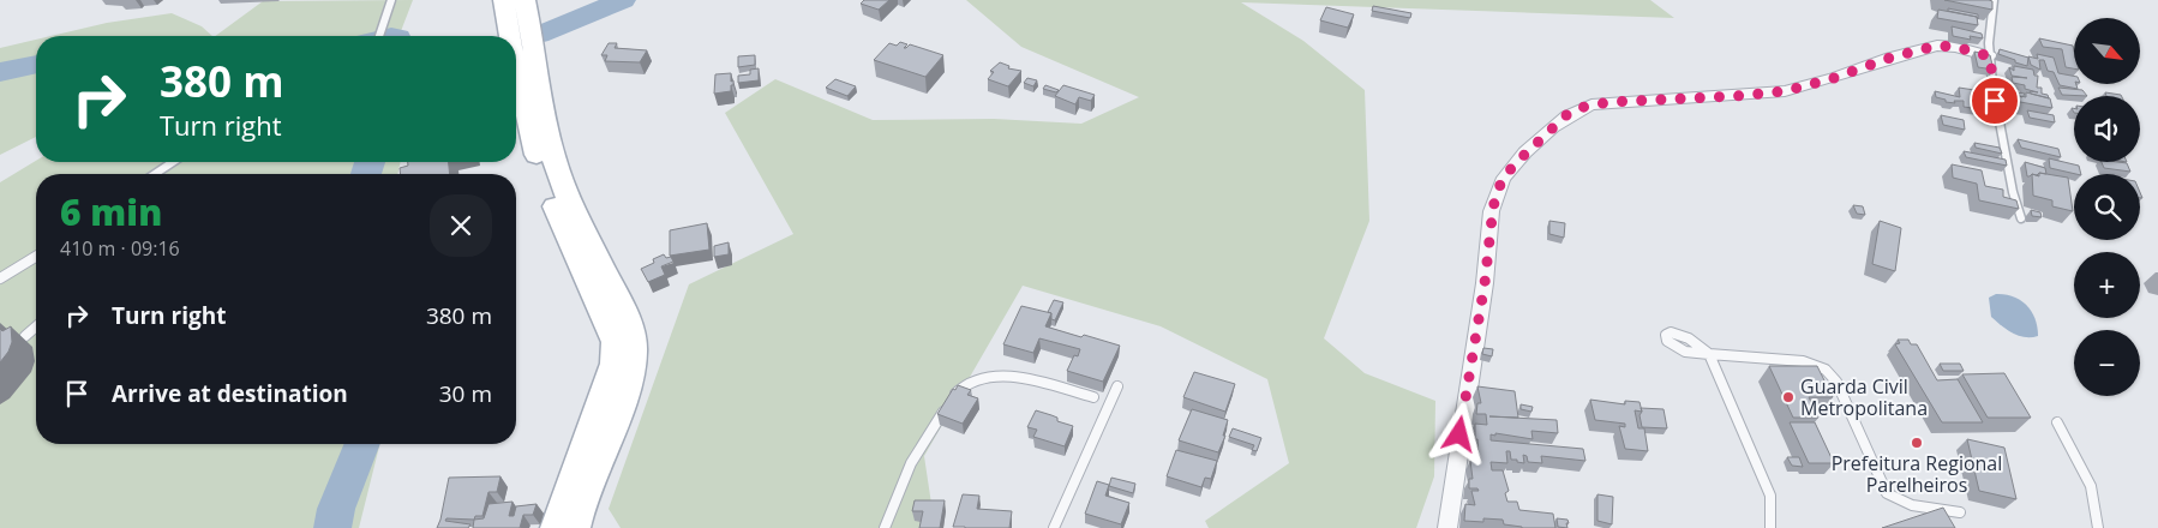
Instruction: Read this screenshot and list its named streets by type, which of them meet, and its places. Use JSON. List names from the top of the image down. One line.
{"places":["Guarda Civil Metropolitana","Prefeitura Regional Parelheiros"],"north":"bottom right","page":{"map_buttons":["+","−"],"turn":["380 m","Turn right"],"heading":["6 min","410 m · 09:16"],"list":[{"name":"Turn right","value":"380 m"},{"name":"Arrive at destination","value":"30 m"}]}}
